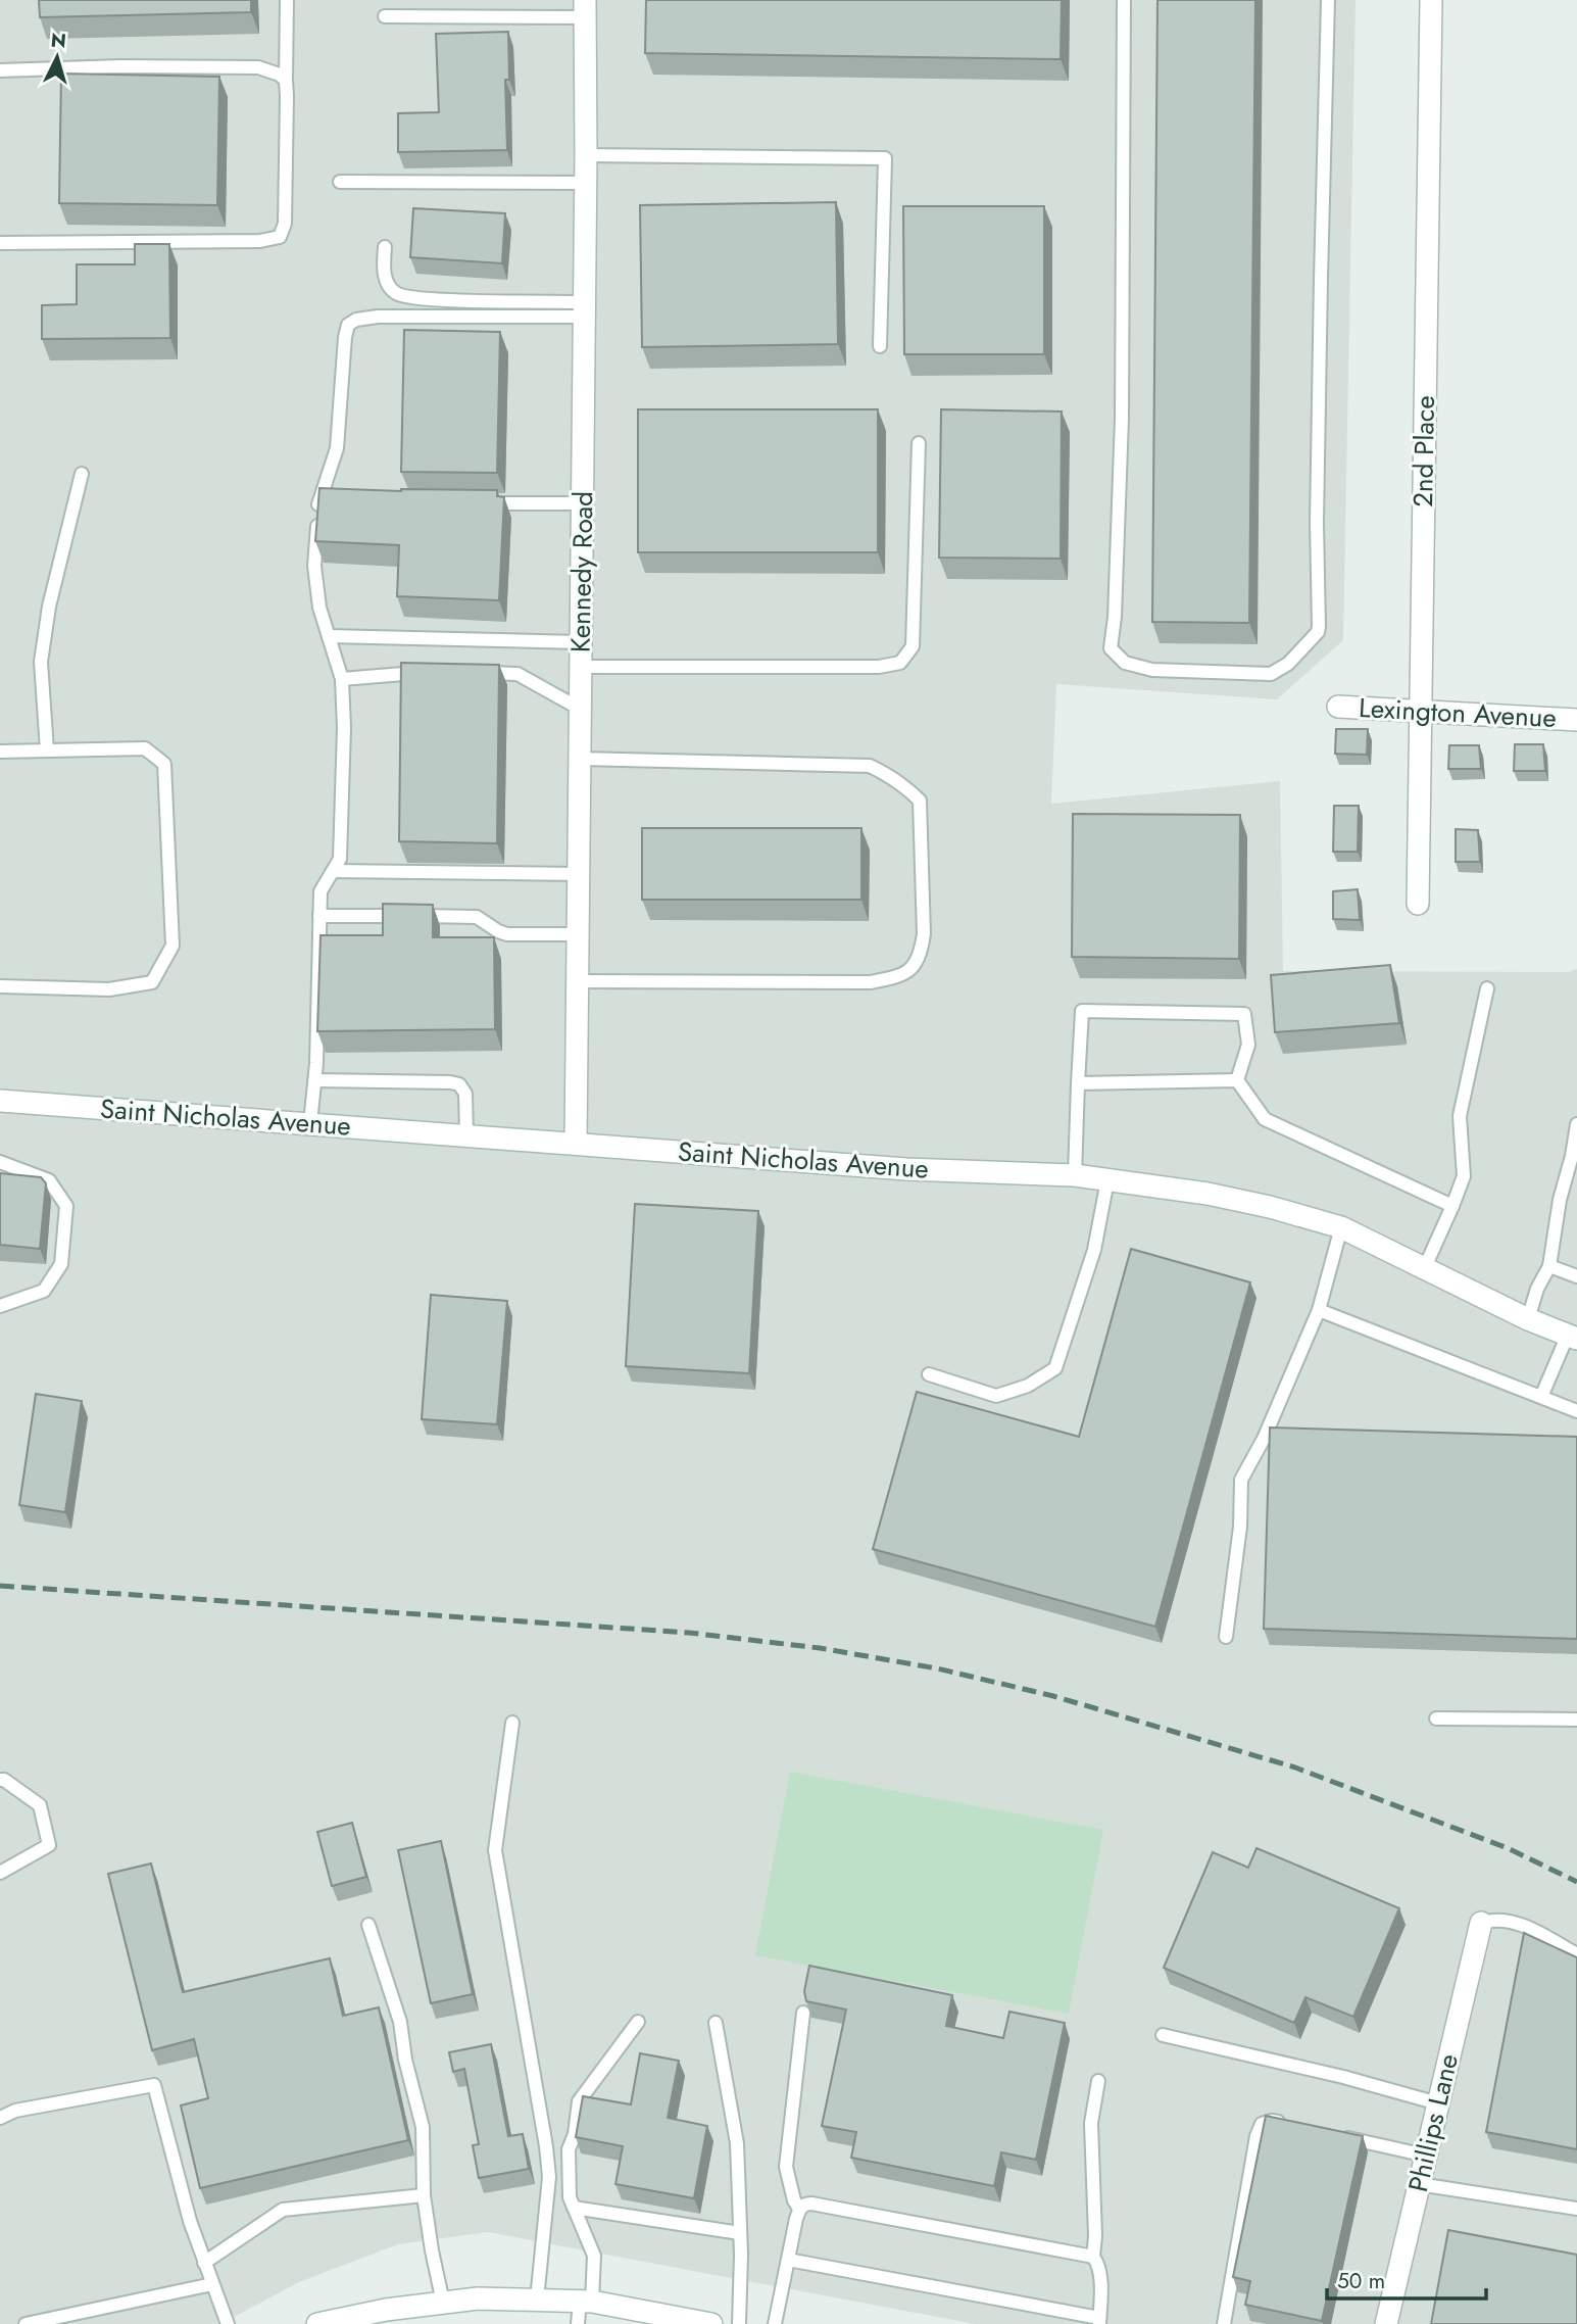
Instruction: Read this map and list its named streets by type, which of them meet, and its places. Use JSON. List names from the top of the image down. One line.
{"streets":{"street":["2nd Place","Kennedy Road","Lexington Avenue","Saint Nicholas Avenue","Phillips Lane"]},"crossings":[["2nd Place","Lexington Avenue"],["Kennedy Road","Saint Nicholas Avenue"]],"scale_bar":"50 m","north":"top"}
